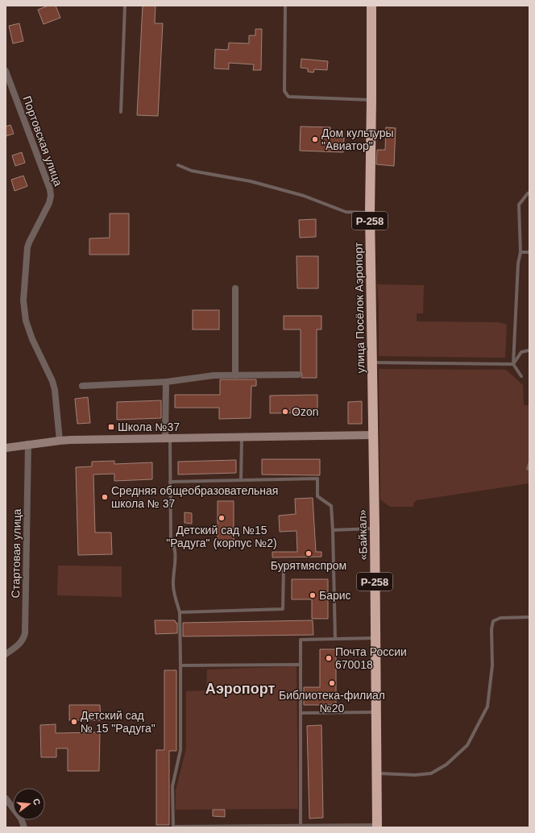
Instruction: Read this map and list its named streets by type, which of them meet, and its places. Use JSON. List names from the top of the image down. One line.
{"streets":{"highway":["Р-258","улица Посёлок Аэропорт","«Байкал»"],"street":["Портовская улица","Стартовая улица"]},"crossings":[["улица Посёлок Аэропорт","«Байкал»"]],"districts":["Аэропорт"],"places":{"other":["Дом культуры \"Авиатор\"","Ozon","Средняя общеобразовательная школа № 37","Детский сад №15 \"Радуга\" (корпус №2)","Бурятмяспром","Барис","Почта России 670018","Библиотека-филиал №20","Детский сад № 15 \"Радуга\""],"transit":["Школа №37"]},"north":"right"}
